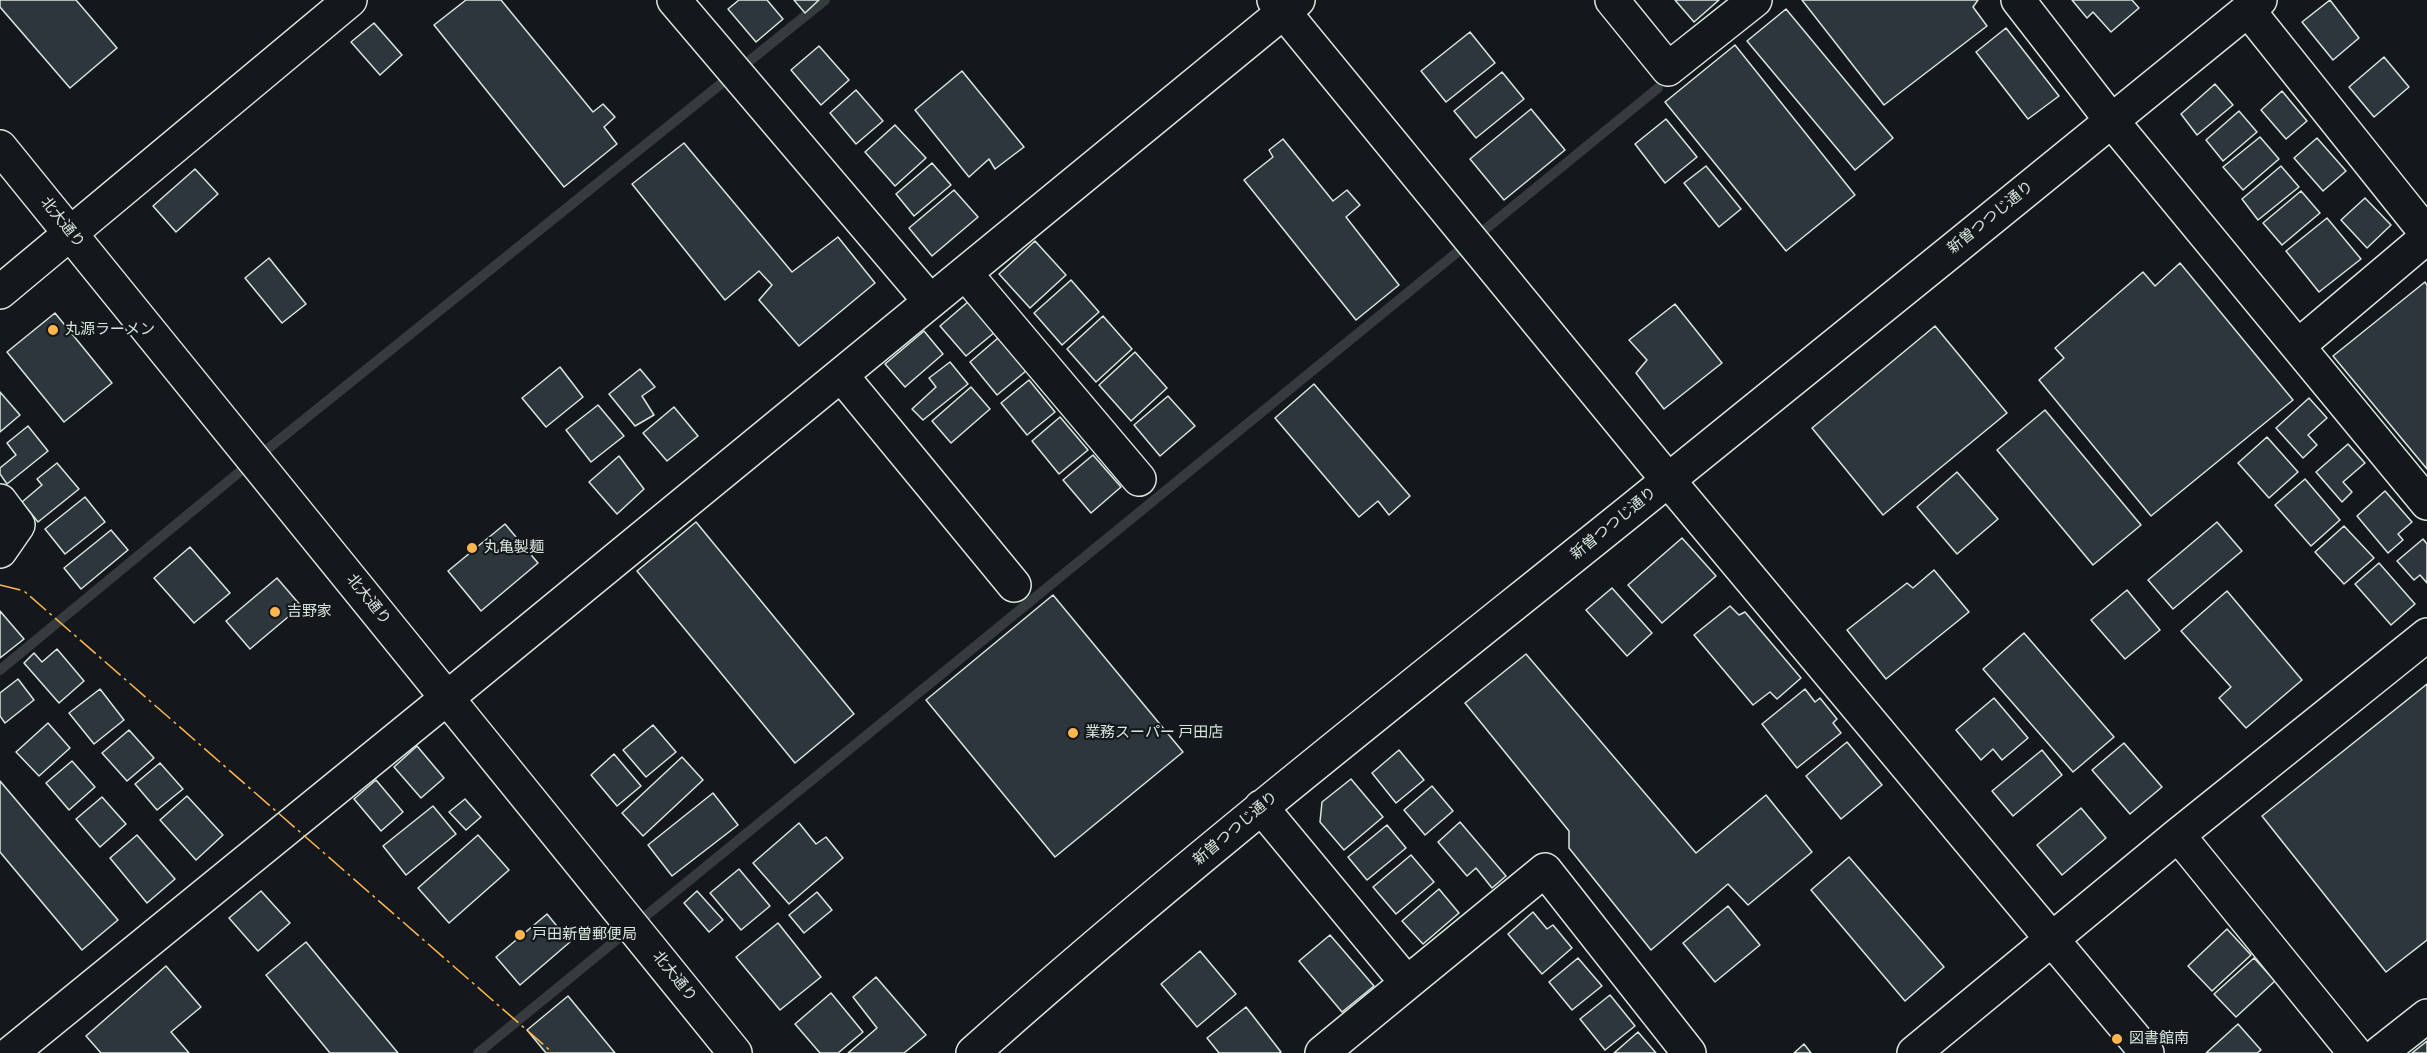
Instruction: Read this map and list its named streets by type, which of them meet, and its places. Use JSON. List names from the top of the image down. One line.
{"streets":{"street":["新曽つつじ通り","北大通り"]},"places":["丸源ラーメン","丸亀製麺","吉野家","業務スーパー 戸田店","戸田新曽郵便局","図書館南"]}
